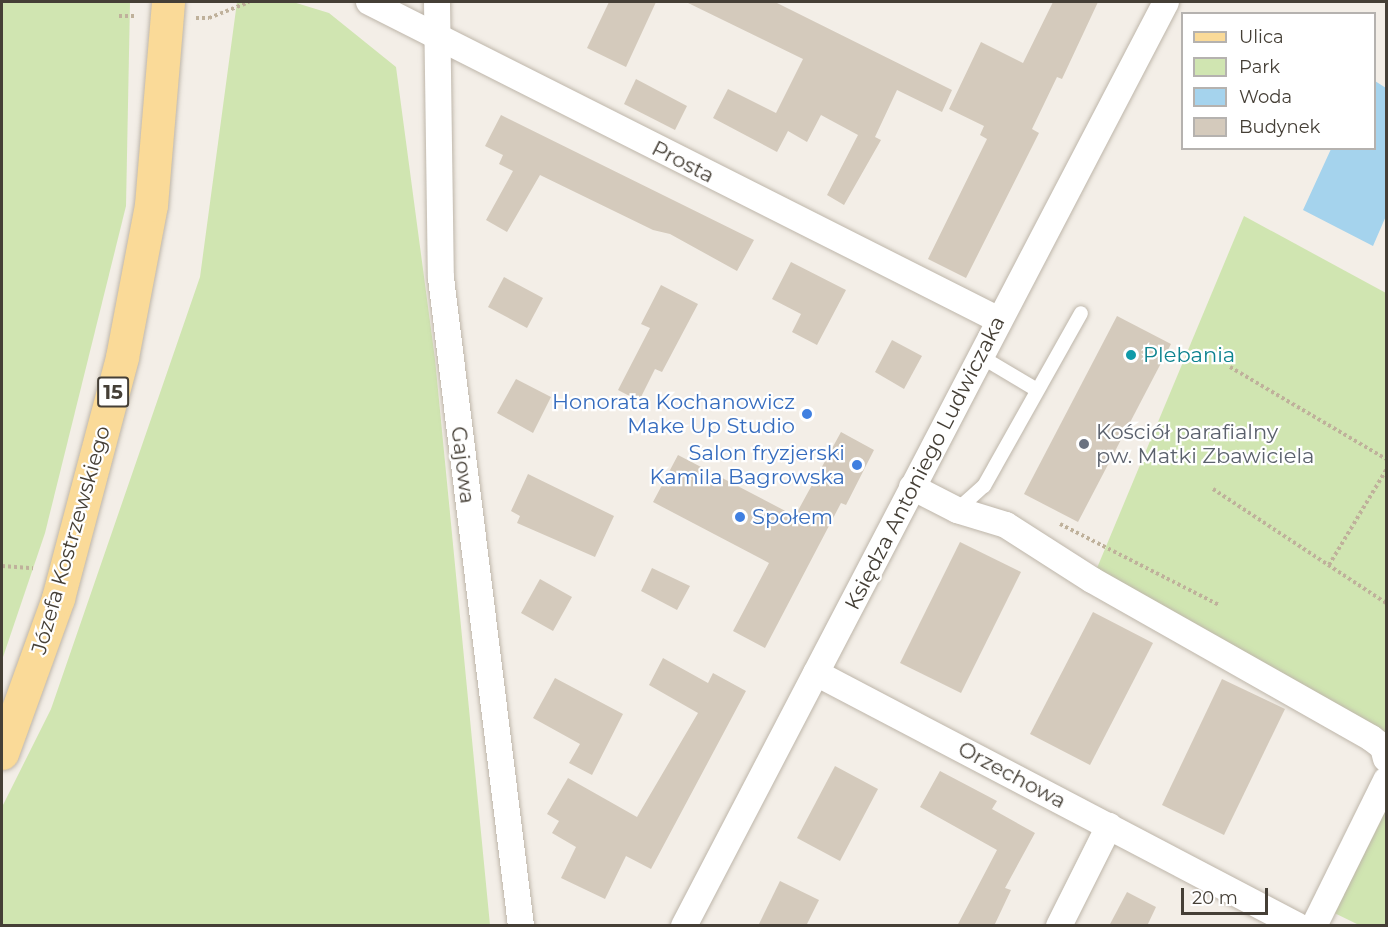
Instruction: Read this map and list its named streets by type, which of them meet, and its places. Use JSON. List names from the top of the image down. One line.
{"streets":{"main road":["15","Józefa Kostrzewskiego"],"street":["Prosta","Księdza Antoniego Ludwiczaka","Gajowa","Orzechowa"]},"crossings":[["Prosta","Księdza Antoniego Ludwiczaka"],["Prosta","Gajowa"],["Księdza Antoniego Ludwiczaka","Orzechowa"]],"places":["Plebania","Honorata Kochanowicz Make Up Studio","Kościół parafialny pw. Matki Zbawiciela","Salon fryzjerski Kamila Bagrowska","Społem"],"legend":["Ulica","Park","Woda","Budynek"],"scale_bar":"20 m"}
